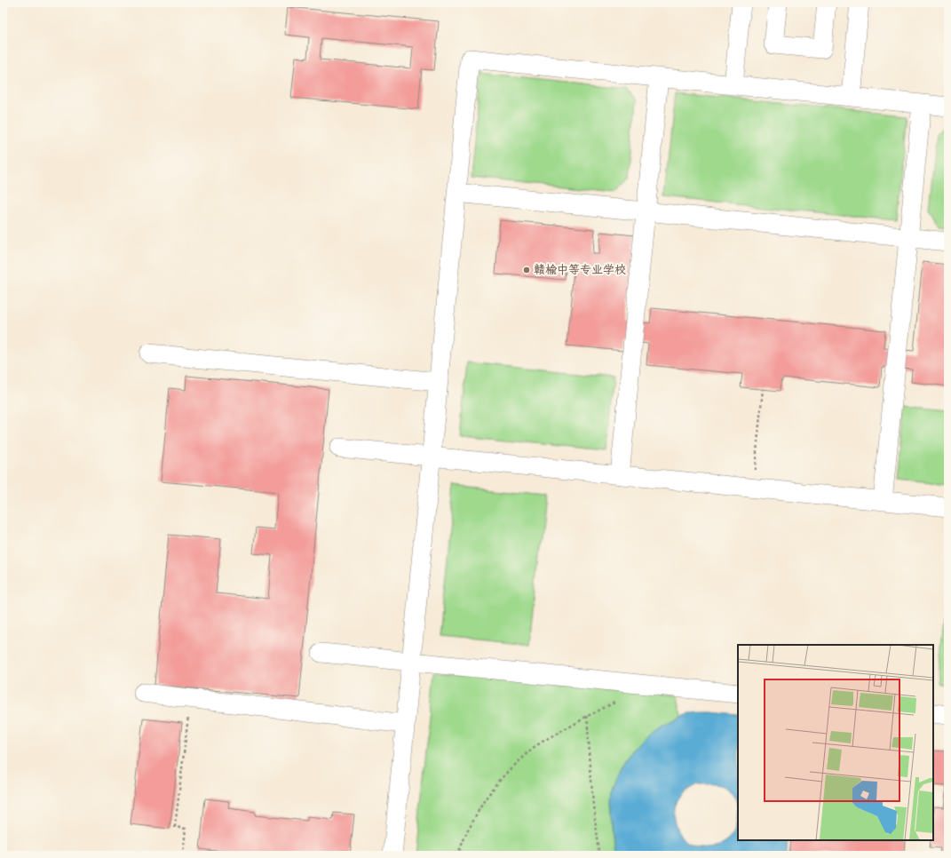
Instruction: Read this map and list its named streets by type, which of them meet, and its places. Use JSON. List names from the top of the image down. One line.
{"places":["赣榆中等专业学校"]}
